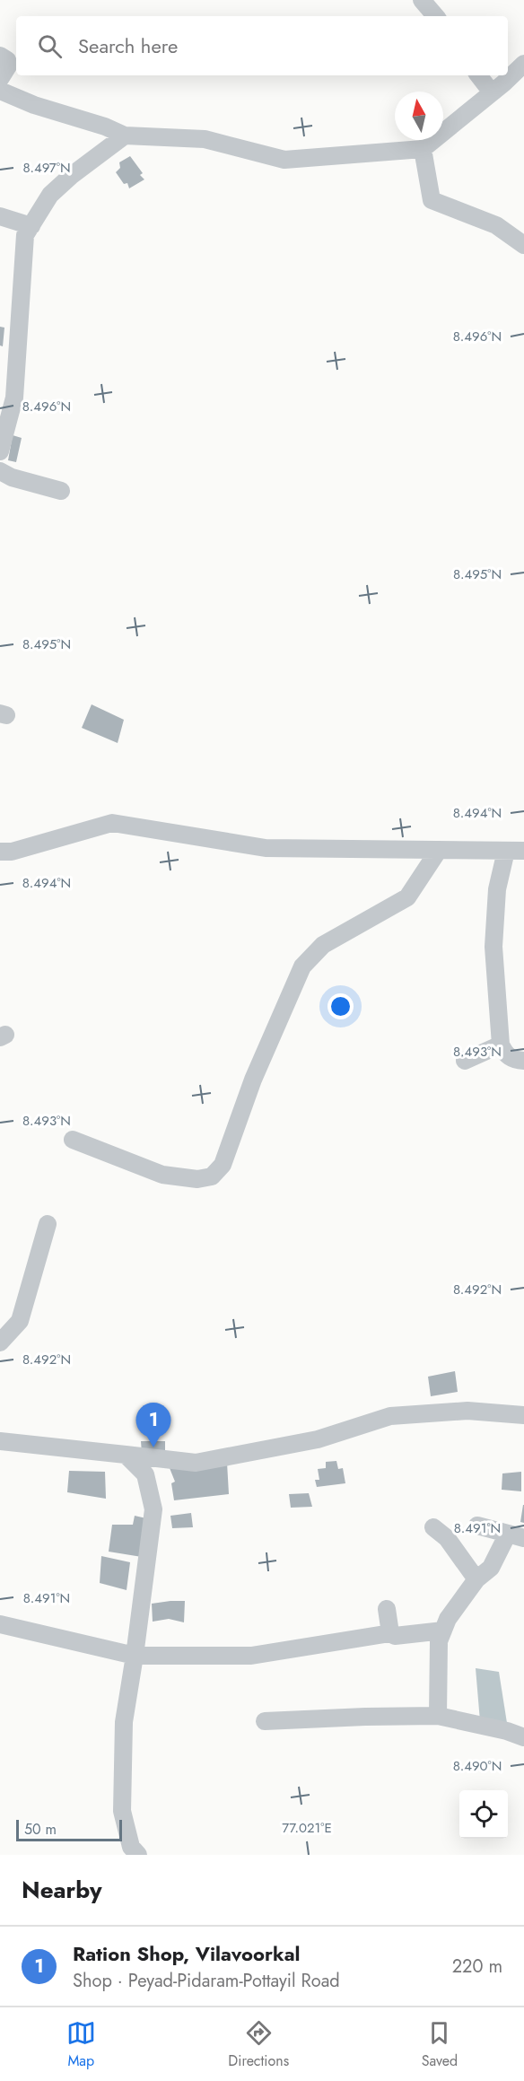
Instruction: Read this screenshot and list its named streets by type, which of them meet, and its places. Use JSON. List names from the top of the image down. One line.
{"scale_bar":"50 m","north":"top","page":{"search":"Search here","pins":"1","scale":"50 m","heading":"Nearby","list":[{"mark":"1","name":"Ration Shop, Vilavoorkal","note":"Shop · Peyad-Pidaram-Pottayil Road","value":"220 m"}],"nav":["Map","Directions","Saved"]},"coordinates":["8.497°N","8.496°N","8.495°N","8.494°N","8.493°N","8.492°N","8.491°N","8.490°N","77.021°E"]}
